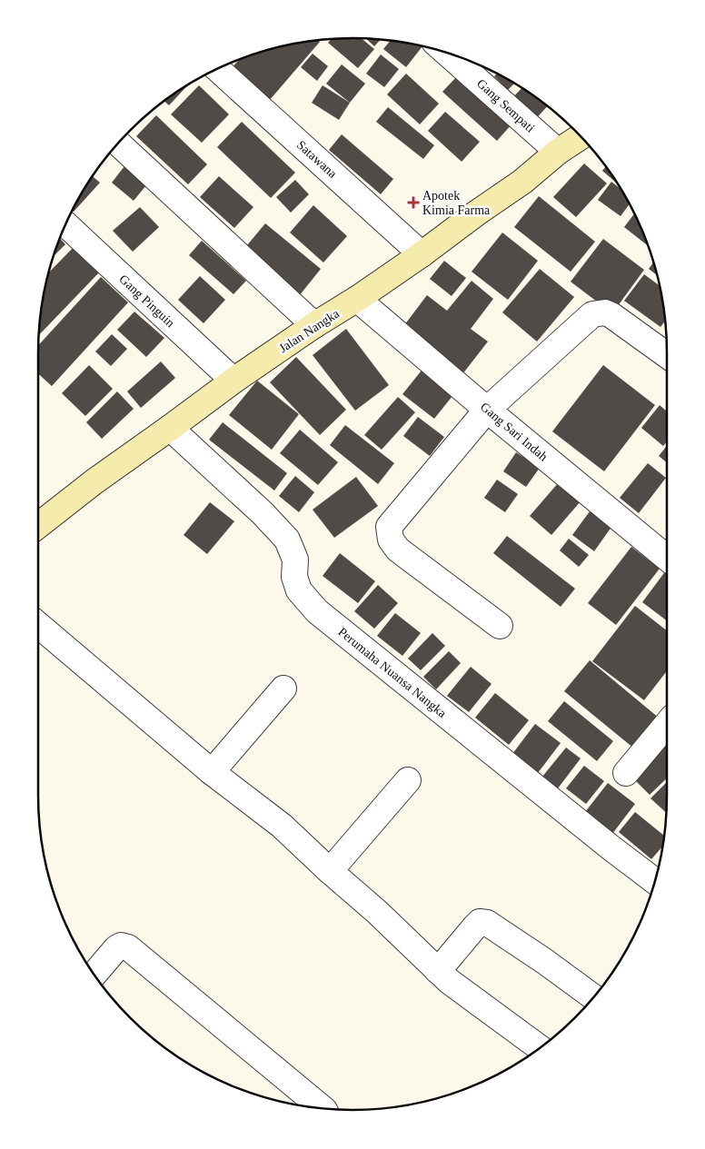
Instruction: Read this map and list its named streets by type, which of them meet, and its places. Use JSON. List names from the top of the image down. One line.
{"streets":{"main road":["Jalan Nangka"],"street":["Gang Sempati","Satawana","Gang Pinguin","Gang Sari Indah","Perumaha Nuansa Nangka"]},"crossings":[["Gang Sempati","Jalan Nangka"],["Satawana","Jalan Nangka"],["Gang Pinguin","Jalan Nangka"],["Jalan Nangka","Gang Sari Indah"],["Jalan Nangka","Perumaha Nuansa Nangka"]],"places":{"health":["Apotek Kimia Farma"]}}
